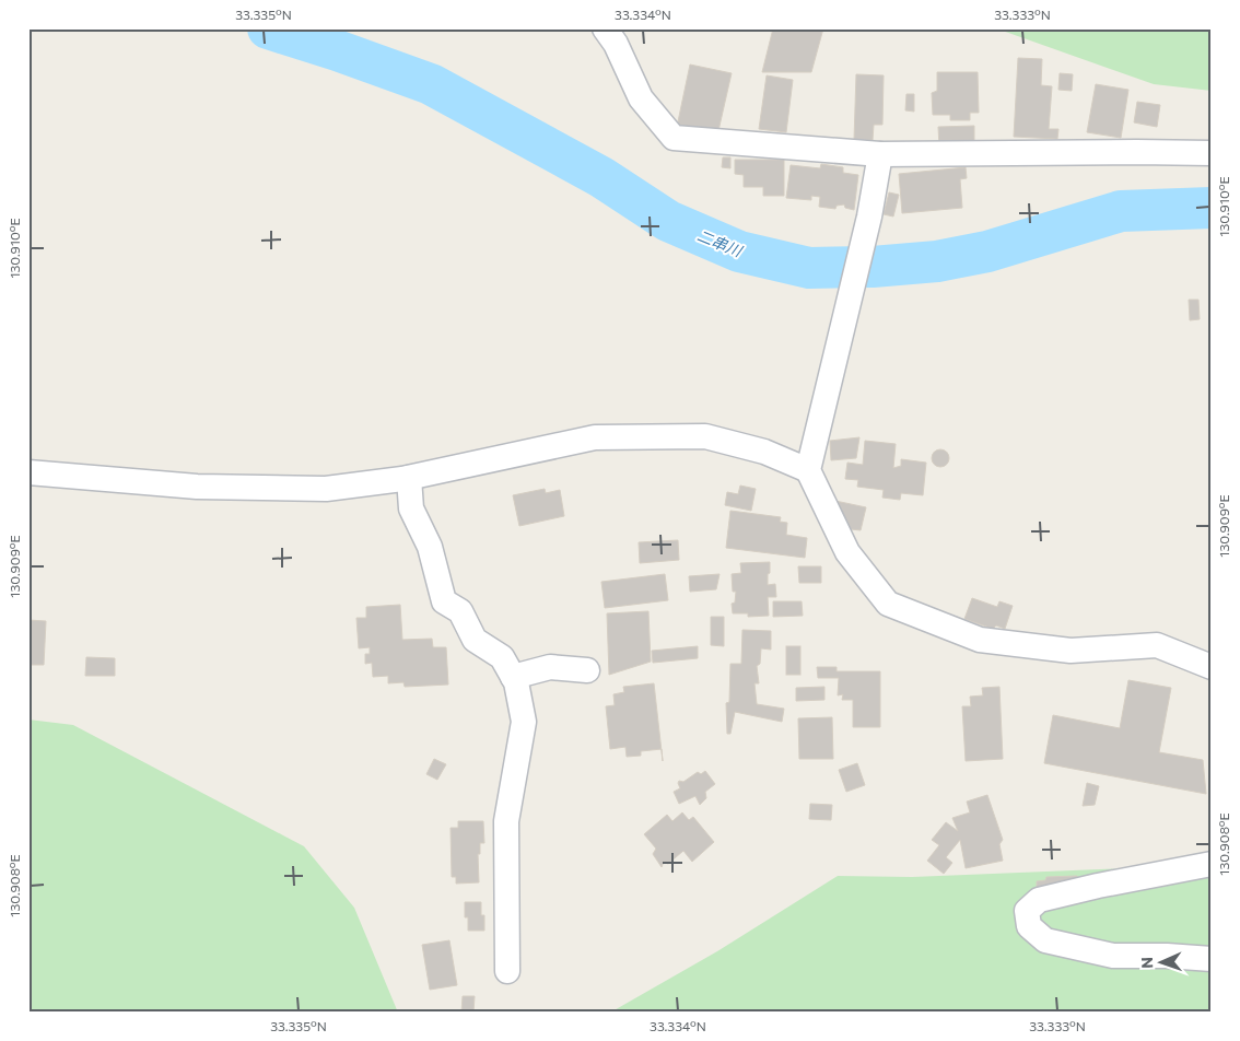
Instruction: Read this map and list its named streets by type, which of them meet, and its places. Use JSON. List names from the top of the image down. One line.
{"water":["二串川"],"north":"left","coordinates":["33.335°N","33.334°N","33.333°N","130.910°E","130.909°E","130.908°E"]}
